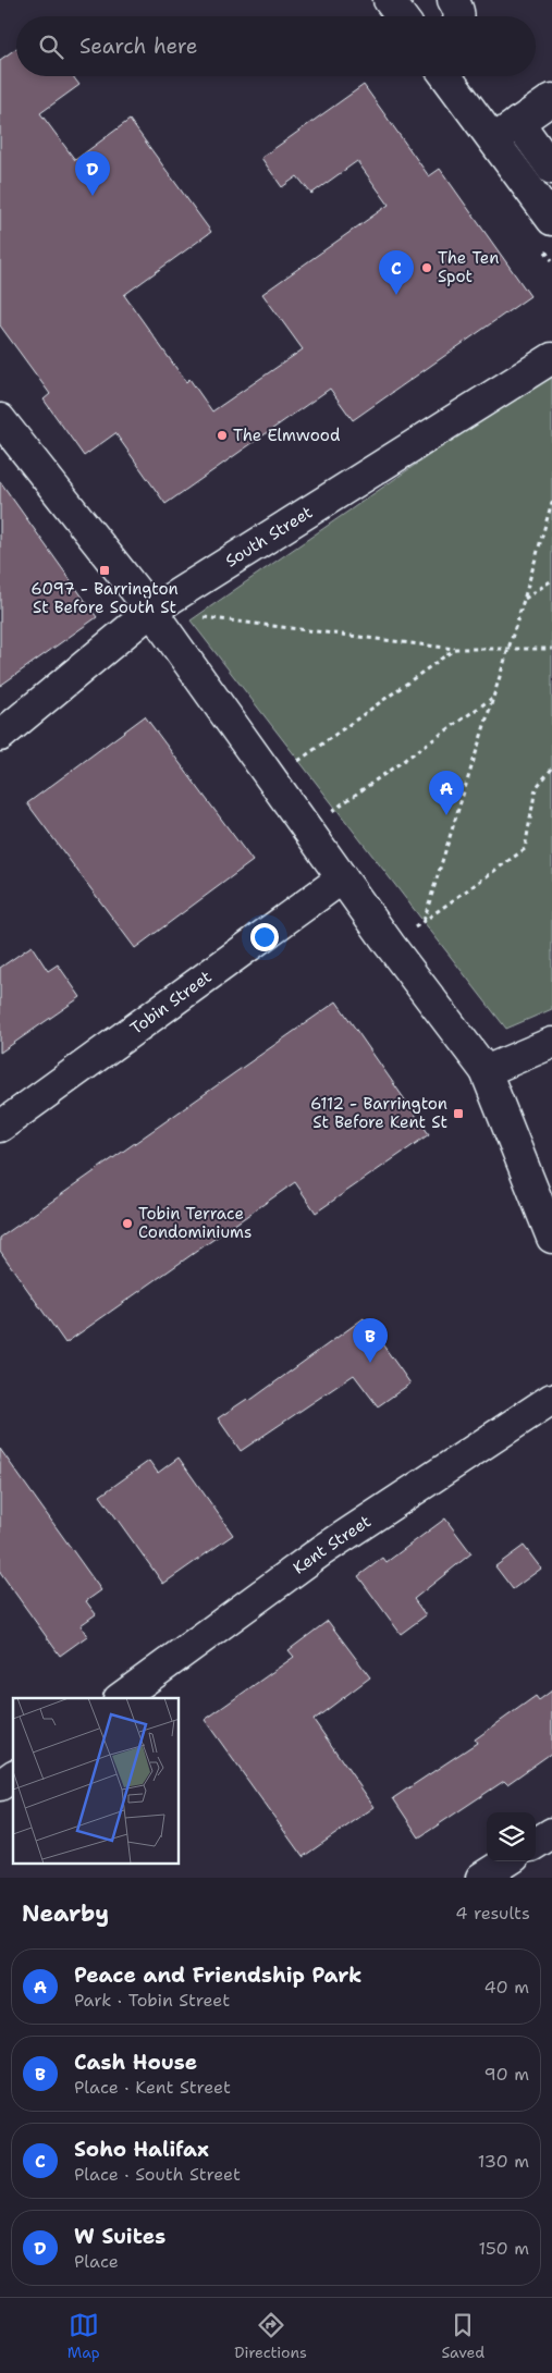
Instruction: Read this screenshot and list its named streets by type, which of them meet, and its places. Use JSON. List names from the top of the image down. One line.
{"streets":{"street":["South Street","Tobin Street","Kent Street"]},"places":{"other":["The Ten Spot","The Elmwood","Tobin Terrace Condominiums"],"transit":["6097 - Barrington St Before South St","6112 - Barrington St Before Kent St"]},"page":{"search":"Search here","pins":["D","C","A","B"],"heading":["Nearby","4 results"],"list":[{"mark":"A","name":"Peace and Friendship Park","note":"Park · Tobin Street","value":"40 m"},{"mark":"B","name":"Cash House","note":"Place · Kent Street","value":"90 m"},{"mark":"C","name":"Soho Halifax","note":"Place · South Street","value":"130 m"},{"mark":"D","name":"W Suites","note":"Place","value":"150 m"}],"nav":["Map","Directions","Saved"]}}
